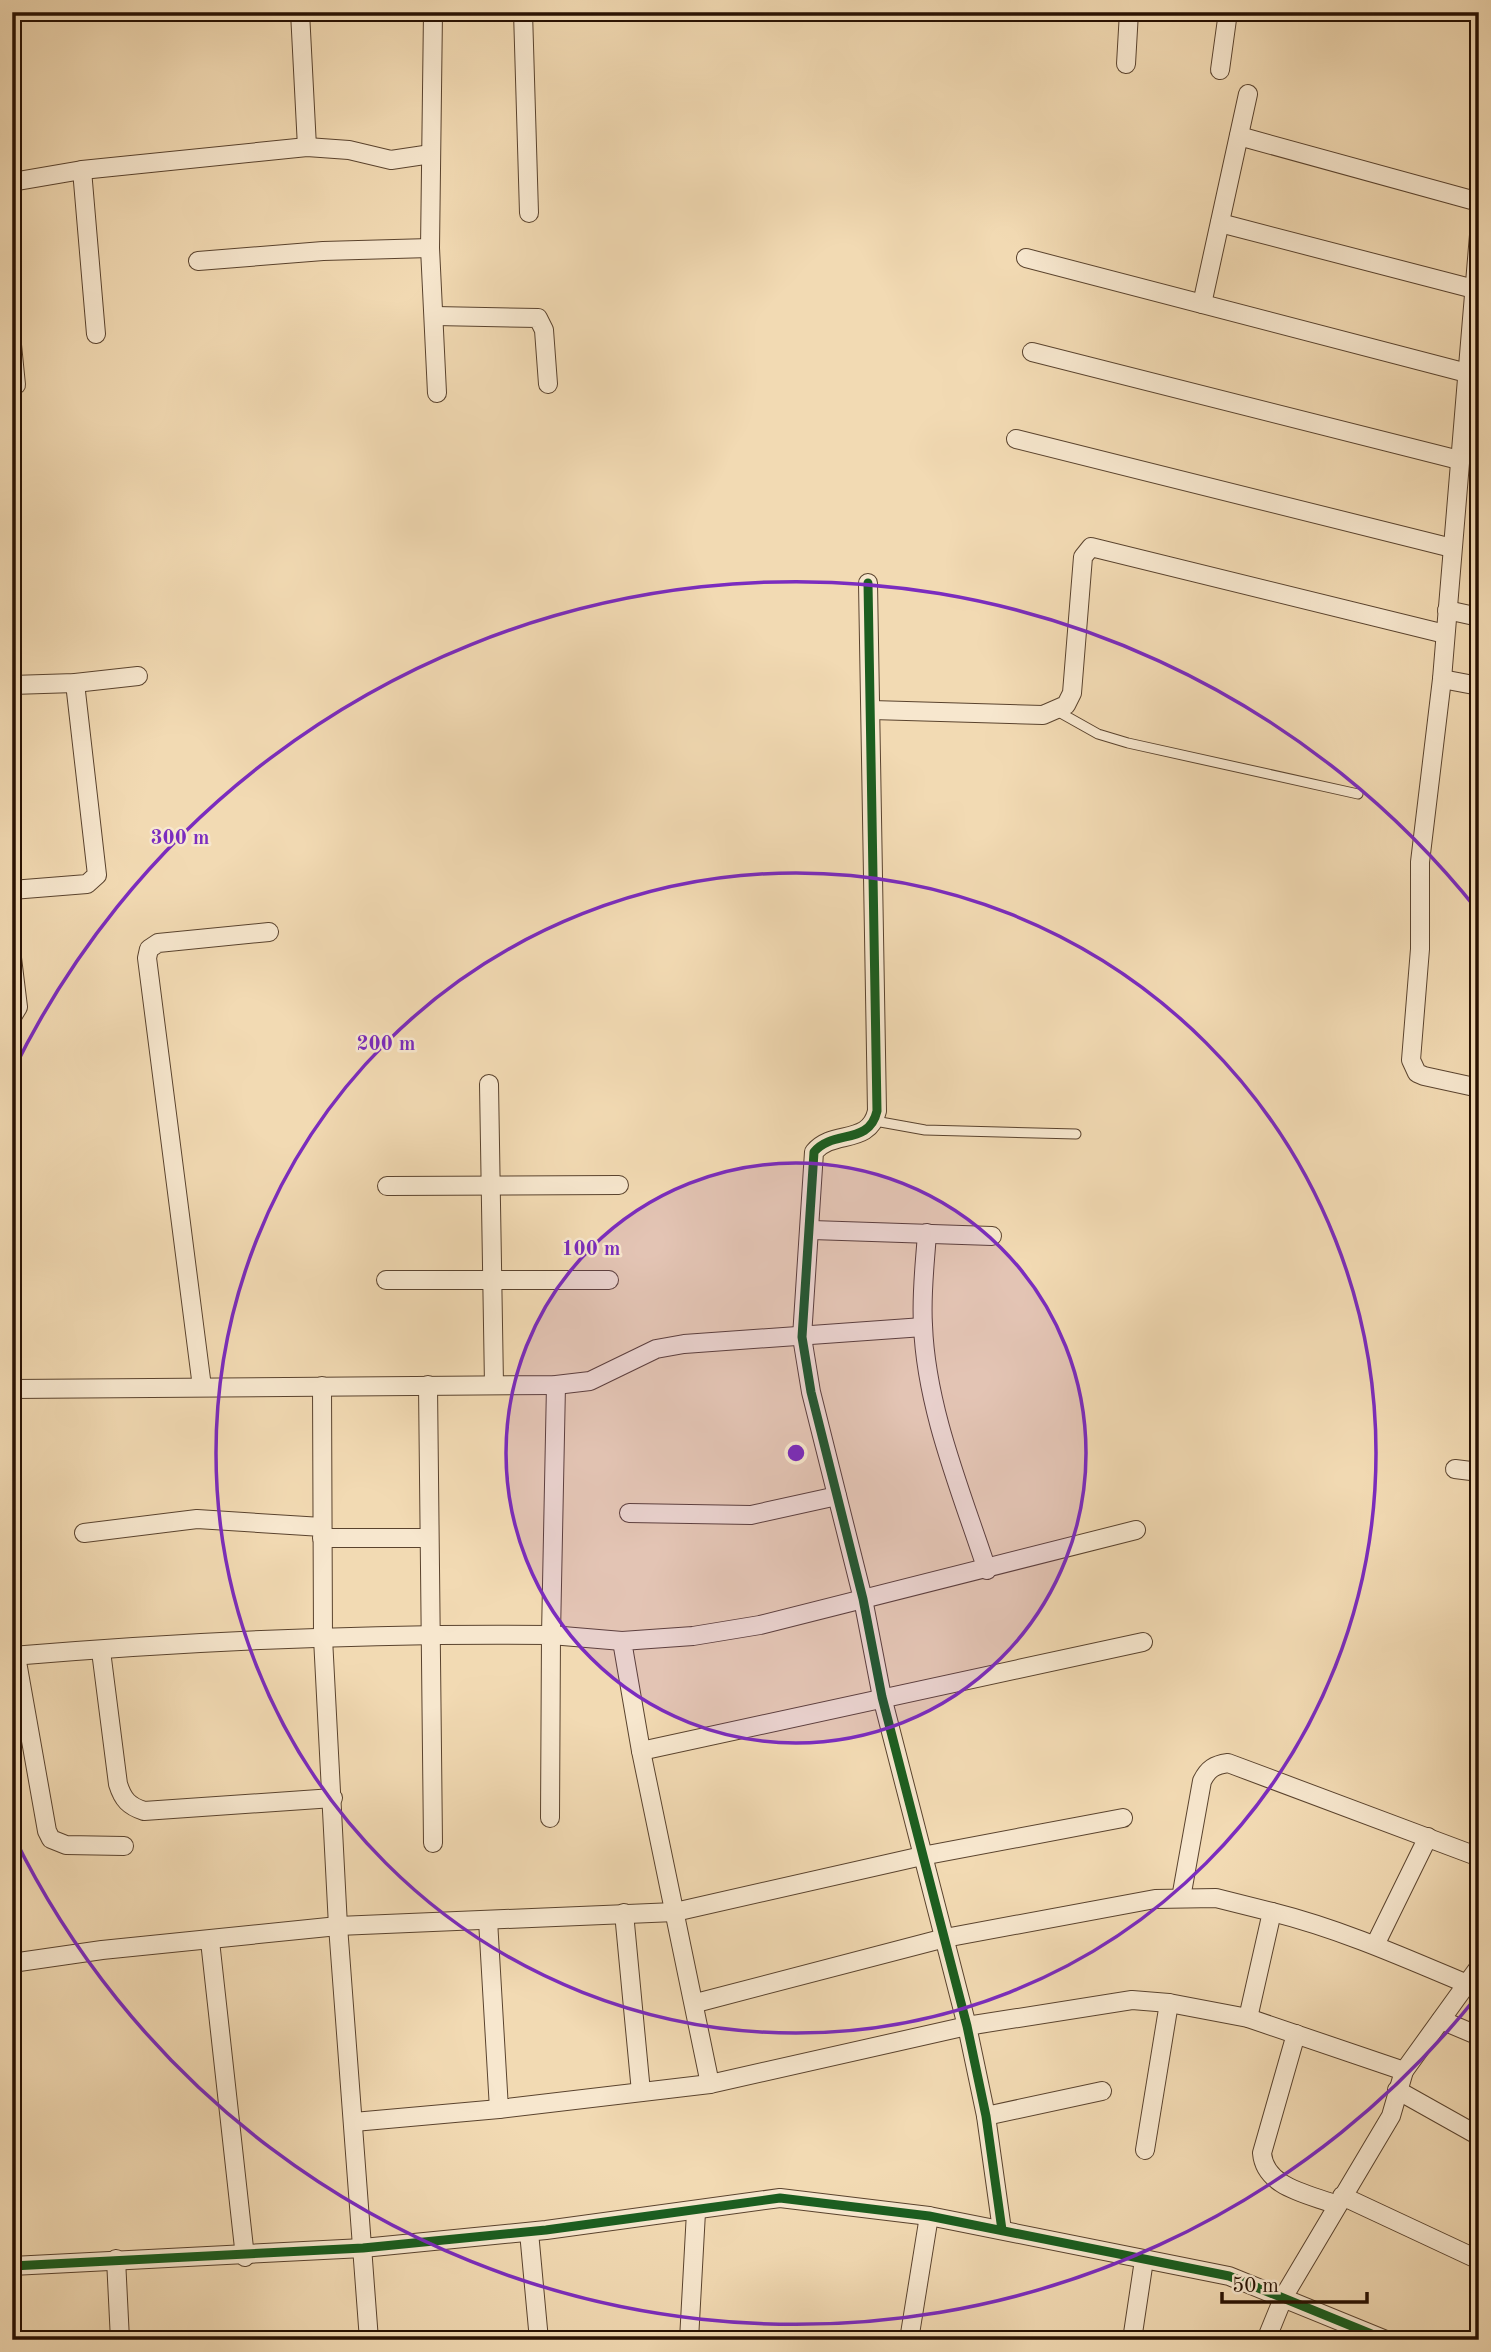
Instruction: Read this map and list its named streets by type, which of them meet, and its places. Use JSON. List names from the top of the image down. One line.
{"scale_bar":"50 m","rings":["300 m","200 m","100 m"]}
